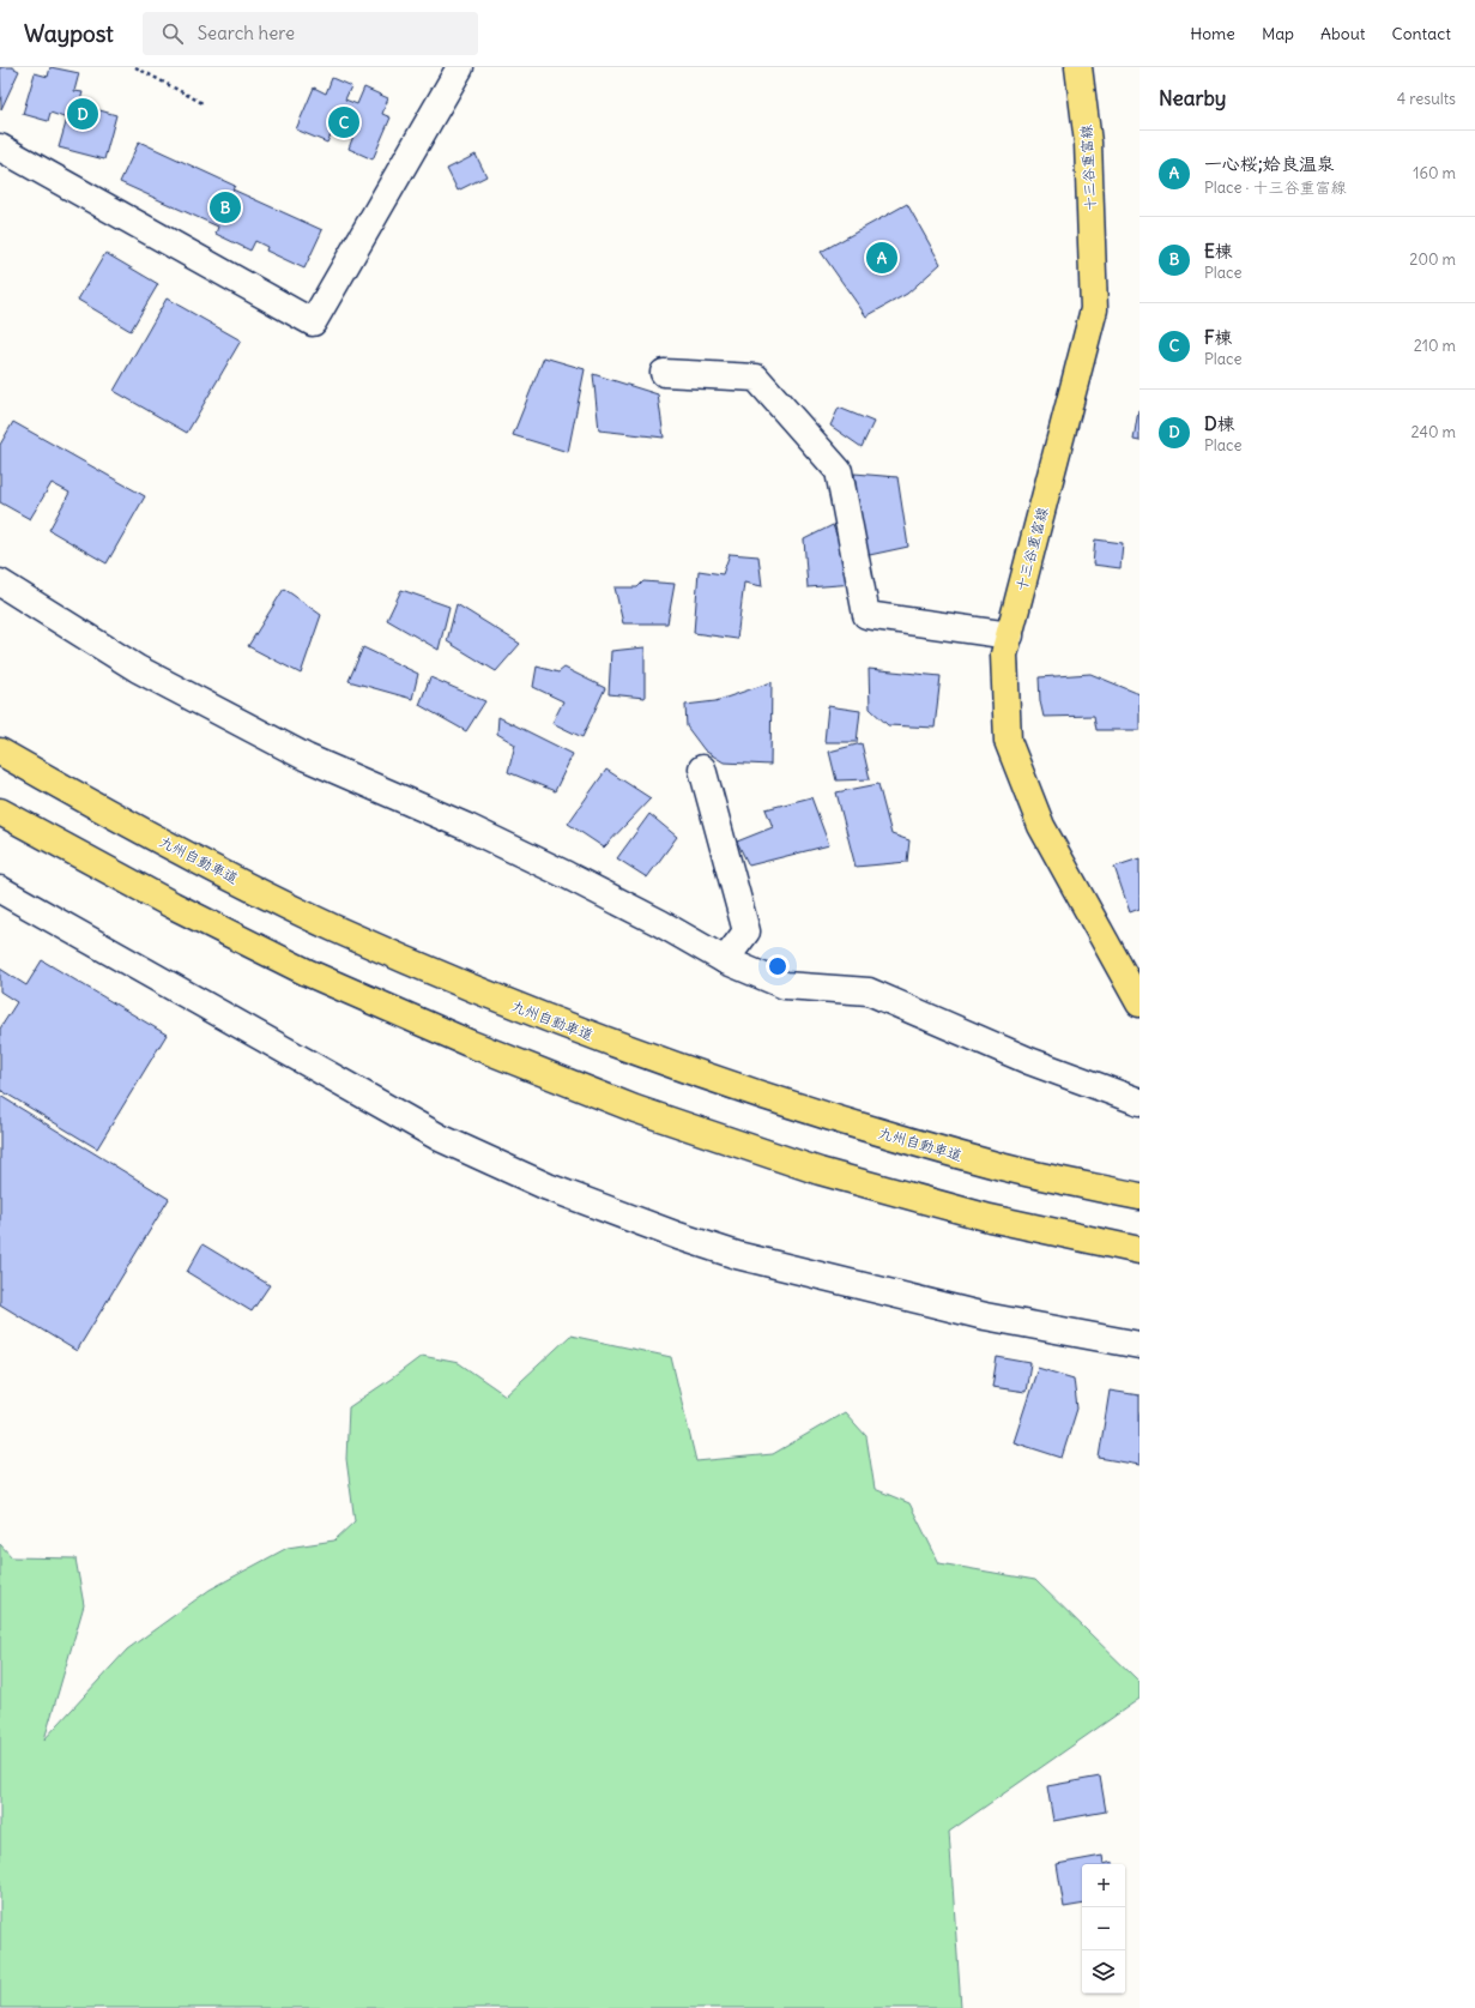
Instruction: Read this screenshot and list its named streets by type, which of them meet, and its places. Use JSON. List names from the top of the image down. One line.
{"streets":{"main road":["十三谷重富線","九州自動車道"]},"page":{"header":"Waypost","search":"Search here","nav":["Home","Map","About","Contact"],"heading":["Nearby","4 results"],"pins":["D","C","B","A"],"list":[{"mark":"A","name":"一心桜;姶良温泉","note":"Place · 十三谷重富線","value":"160 m"},{"mark":"B","name":"E棟","note":"Place","value":"200 m"},{"mark":"C","name":"F棟","note":"Place","value":"210 m"},{"mark":"D","name":"D棟","note":"Place","value":"240 m"}],"map_buttons":["+","−"]}}
